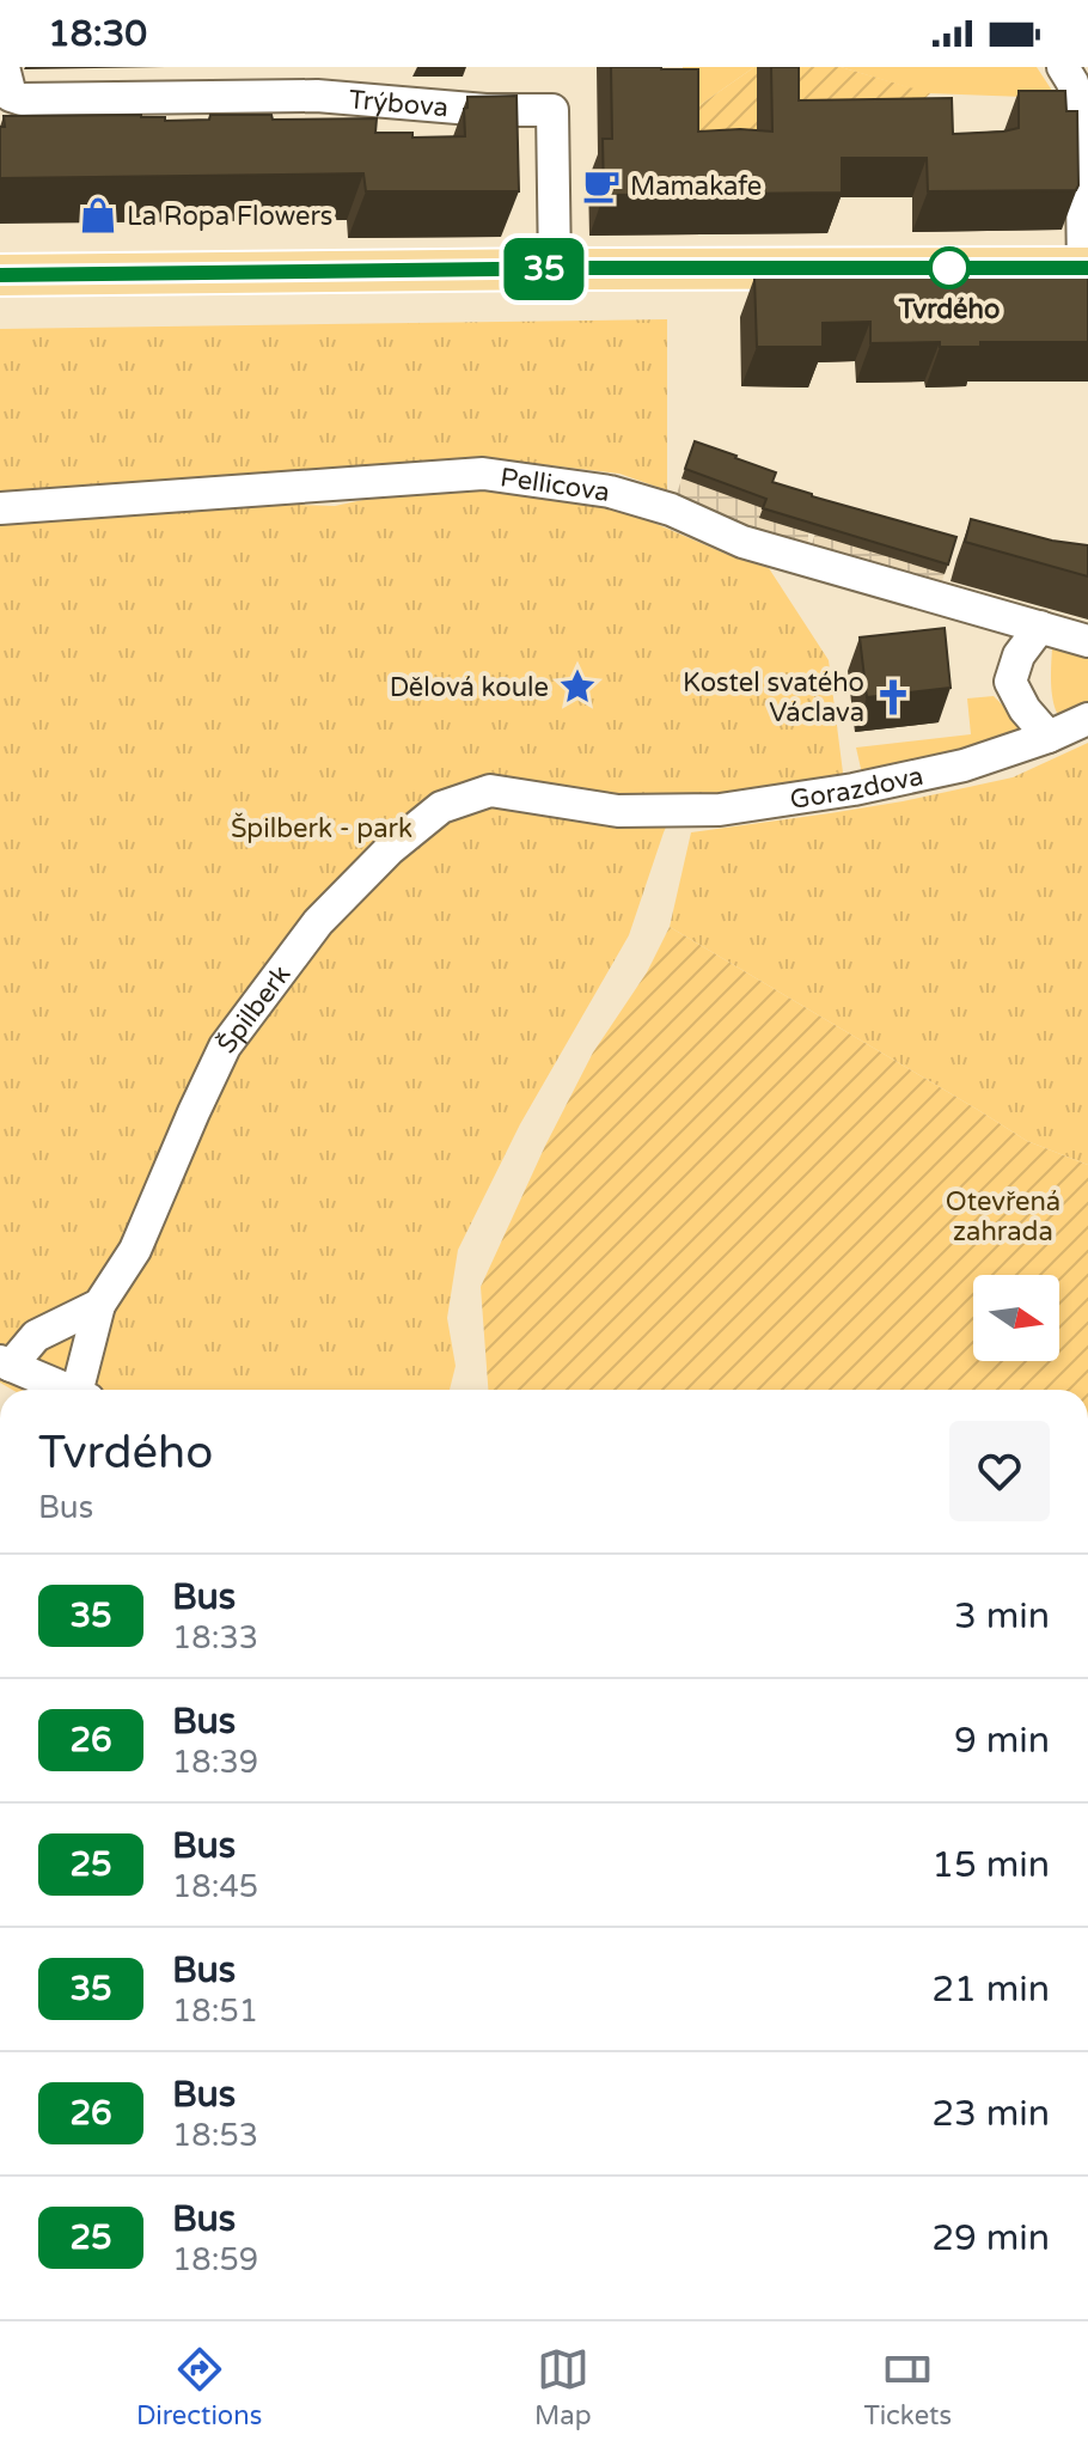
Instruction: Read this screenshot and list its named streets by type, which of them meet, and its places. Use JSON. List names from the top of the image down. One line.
{"streets":{"street":["Trýbova","Pellicova","Gorazdova","Špilberk"]},"crossings":[["Gorazdova","Špilberk"]],"parks":["Špilberk - park","Otevřená zahrada"],"places":{"cafe":["Mamakafe"],"shop":["La Ropa Flowers"],"other":["Tvrdého"],"place":["Dělová koule"],"church":["Kostel svatého Václava"]},"lines":["bus line 35"],"north":"right","page":{"status":"18:30","on_map":"35","heading":["Tvrdého","Bus"],"list":[{"mark":"35","name":"Bus","note":"18:33","value":"3 min"},{"mark":"26","name":"Bus","note":"18:39","value":"9 min"},{"mark":"25","name":"Bus","note":"18:45","value":"15 min"},{"mark":"35","name":"Bus","note":"18:51","value":"21 min"},{"mark":"26","name":"Bus","note":"18:53","value":"23 min"},{"mark":"25","name":"Bus","note":"18:59","value":"29 min"}],"tabs":["Directions","Map","Tickets"]}}
